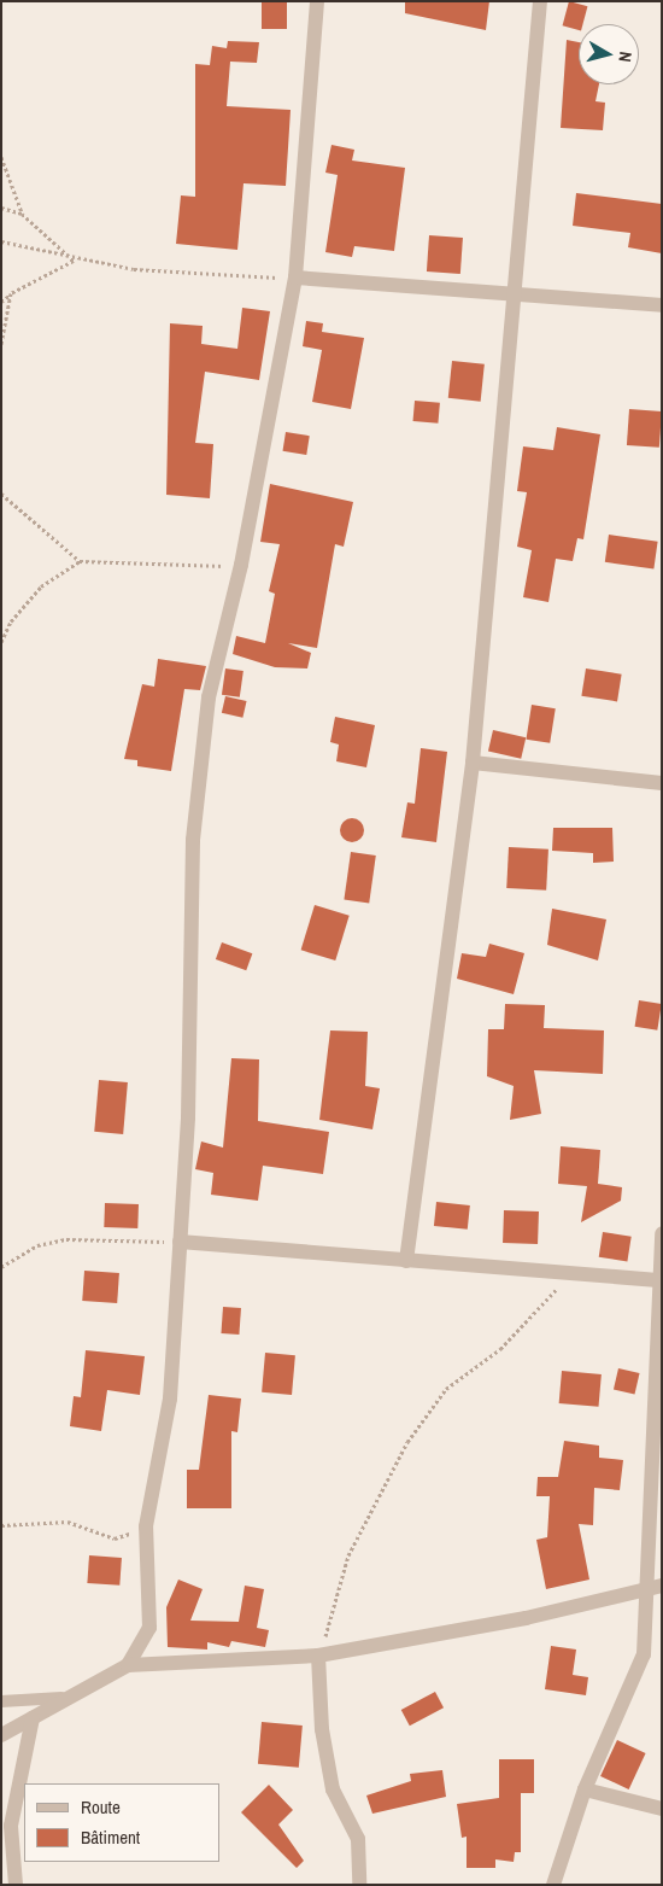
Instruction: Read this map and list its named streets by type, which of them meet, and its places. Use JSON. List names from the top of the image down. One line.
{"legend":["Route","Bâtiment"],"north":"right"}
